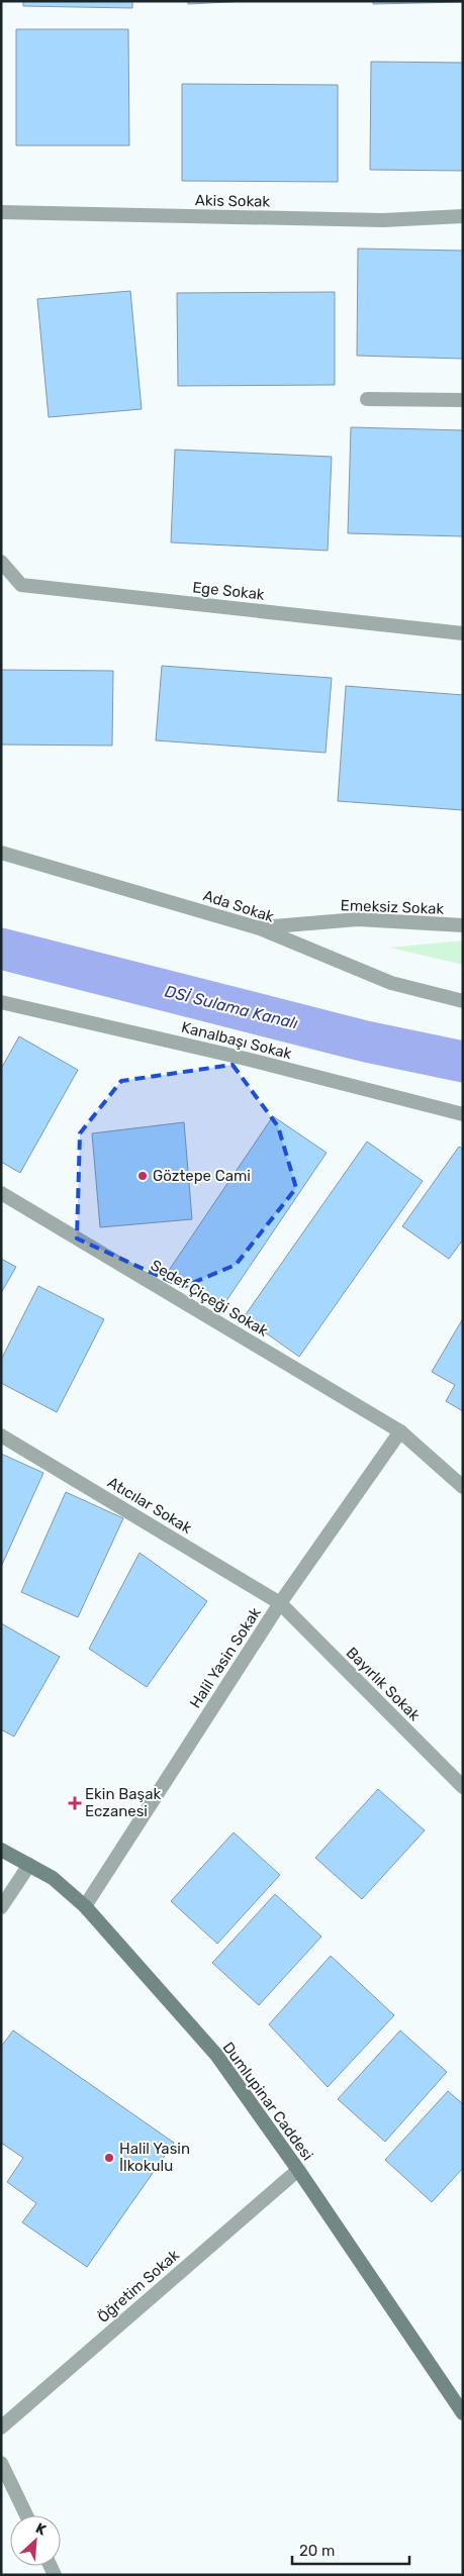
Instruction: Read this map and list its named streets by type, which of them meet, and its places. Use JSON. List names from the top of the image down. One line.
{"streets":{"main road":["Dumlupinar Caddesi"],"street":["Akis Sokak","Ege Sokak","Ada Sokak","Emeksiz Sokak","Kanalbaşı Sokak","Sedef Çiçeği Sokak","Atıcılar Sokak","Halil Yasin Sokak","Bayırlık Sokak","Öğretim Sokak"]},"crossings":[["Ada Sokak","Emeksiz Sokak"],["Sedef Çiçeği Sokak","Halil Yasin Sokak"],["Atıcılar Sokak","Halil Yasin Sokak"],["Atıcılar Sokak","Bayırlık Sokak"],["Halil Yasin Sokak","Bayırlık Sokak"],["Halil Yasin Sokak","Dumlupinar Caddesi"],["Dumlupinar Caddesi","Öğretim Sokak"]],"water":["DSİ Sulama Kanalı"],"places":{"other":["Göztepe Cami","Halil Yasin İlkokulu"],"health":["Ekin Başak Eczanesi"]},"scale_bar":"20 m","north":"top right"}
